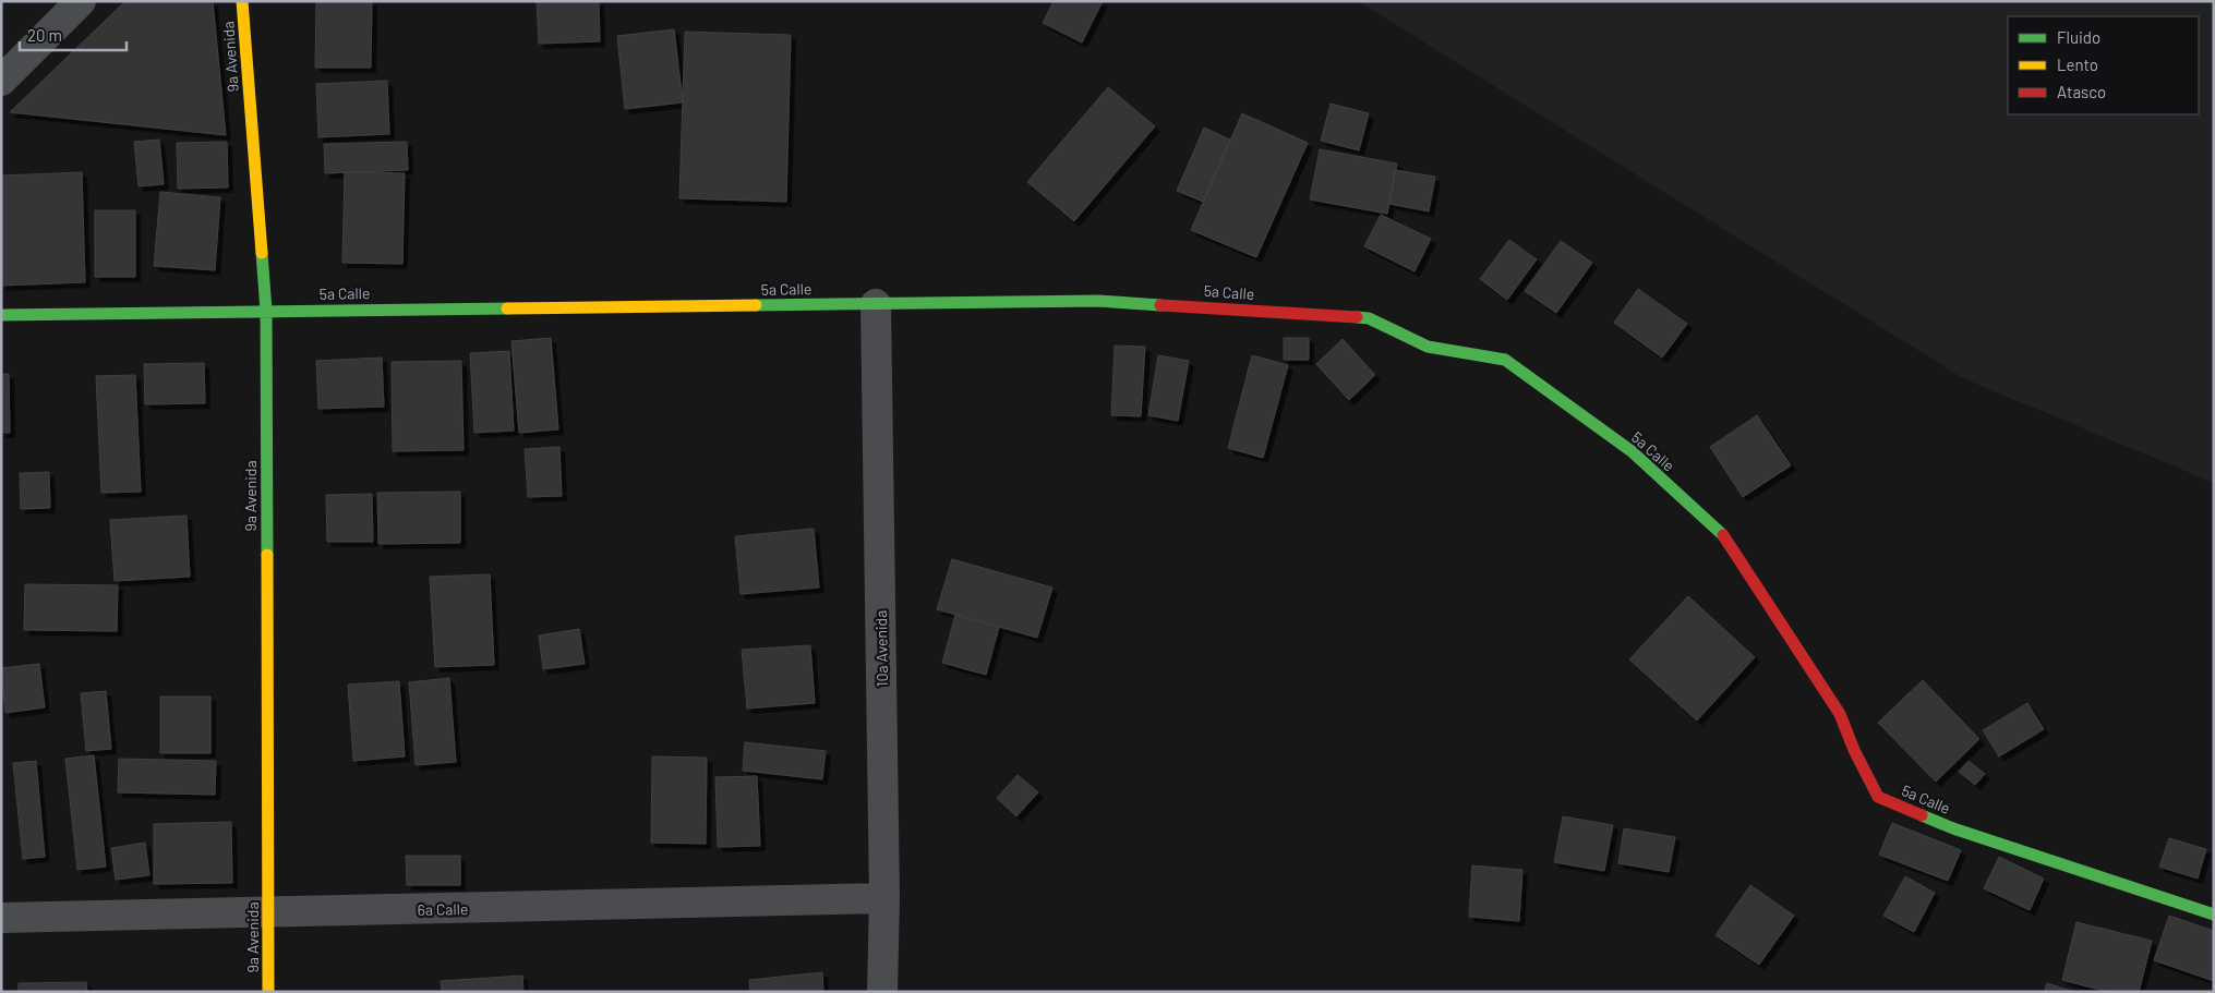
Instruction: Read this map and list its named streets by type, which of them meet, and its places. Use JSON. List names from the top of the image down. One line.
{"streets":{"street":["9a Avenida","5a Calle","10a Avenida","6a Calle"]},"crossings":[["9a Avenida","5a Calle"],["9a Avenida","6a Calle"],["5a Calle","10a Avenida"],["10a Avenida","6a Calle"]],"legend":["Fluido","Lento","Atasco"],"scale_bar":"20 m"}
